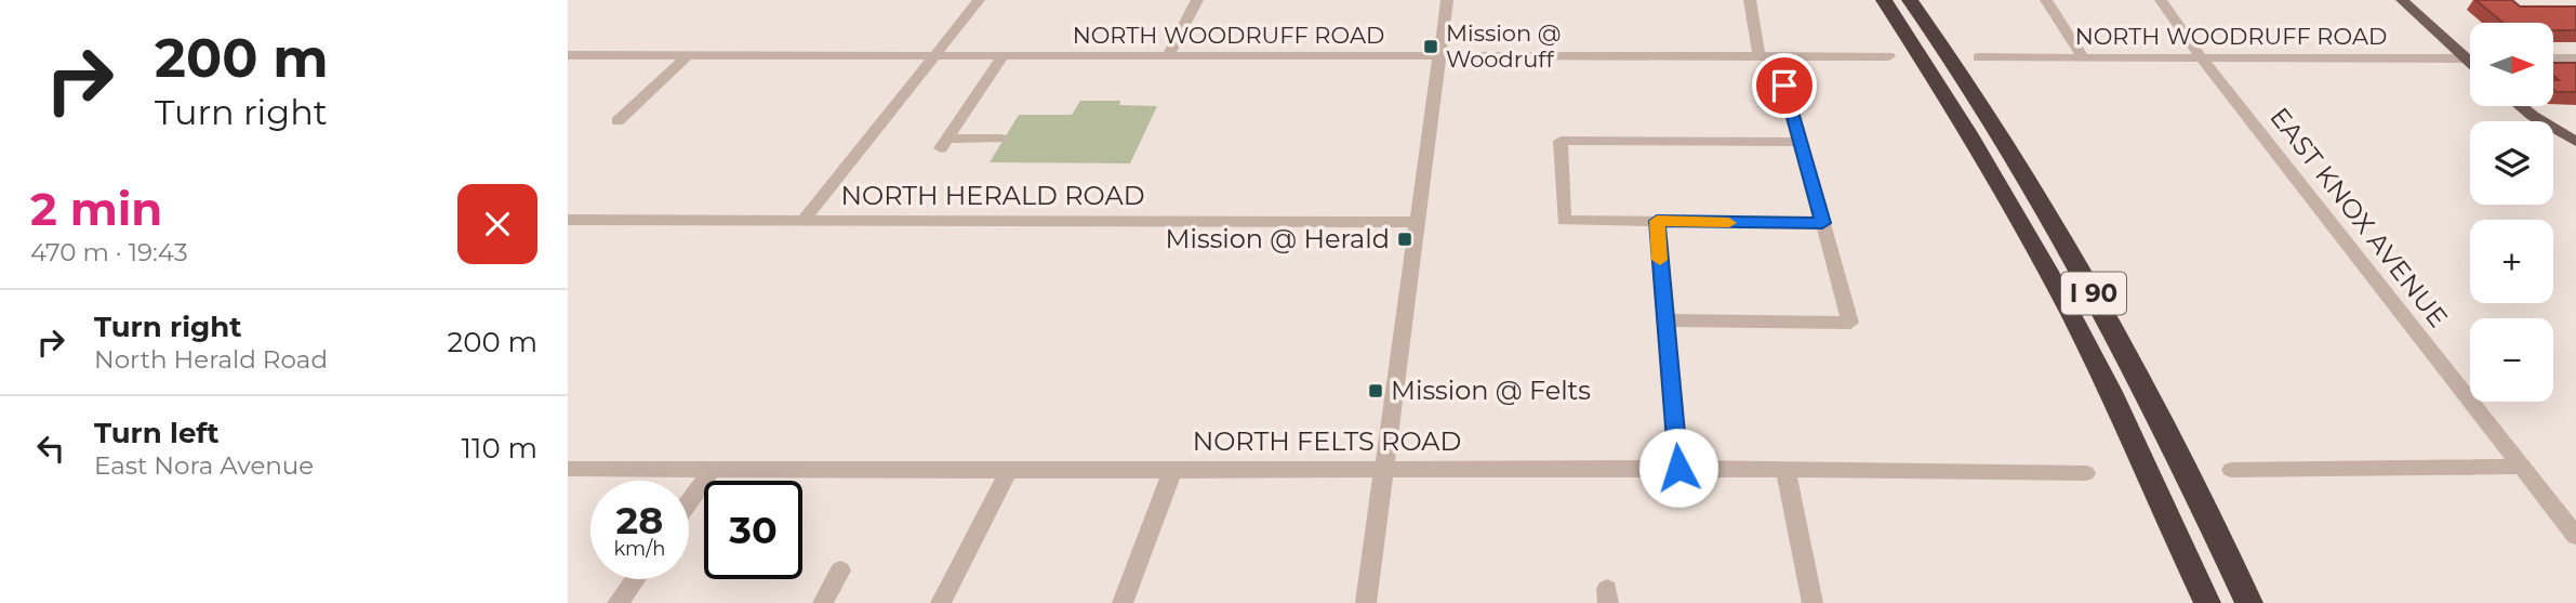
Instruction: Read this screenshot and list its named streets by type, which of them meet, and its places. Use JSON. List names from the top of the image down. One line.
{"streets":{"highway":["I 90"],"street":["NORTH WOODRUFF ROAD","NORTH HERALD ROAD","EAST KNOX AVENUE","NORTH FELTS ROAD"]},"crossings":[["NORTH WOODRUFF ROAD","EAST KNOX AVENUE"]],"places":{"transit":["Mission @ Woodruff","Mission @ Herald","Mission @ Felts"]},"north":"right","page":{"turn":["200 m","Turn right"],"map_buttons":["+","−"],"heading":["2 min","470 m · 19:43"],"list":[{"name":"Turn right","note":"North Herald Road","value":"200 m"},{"name":"Turn left","note":"East Nora Avenue","value":"110 m"}],"speed":"28 km/h","limit":"30"}}
